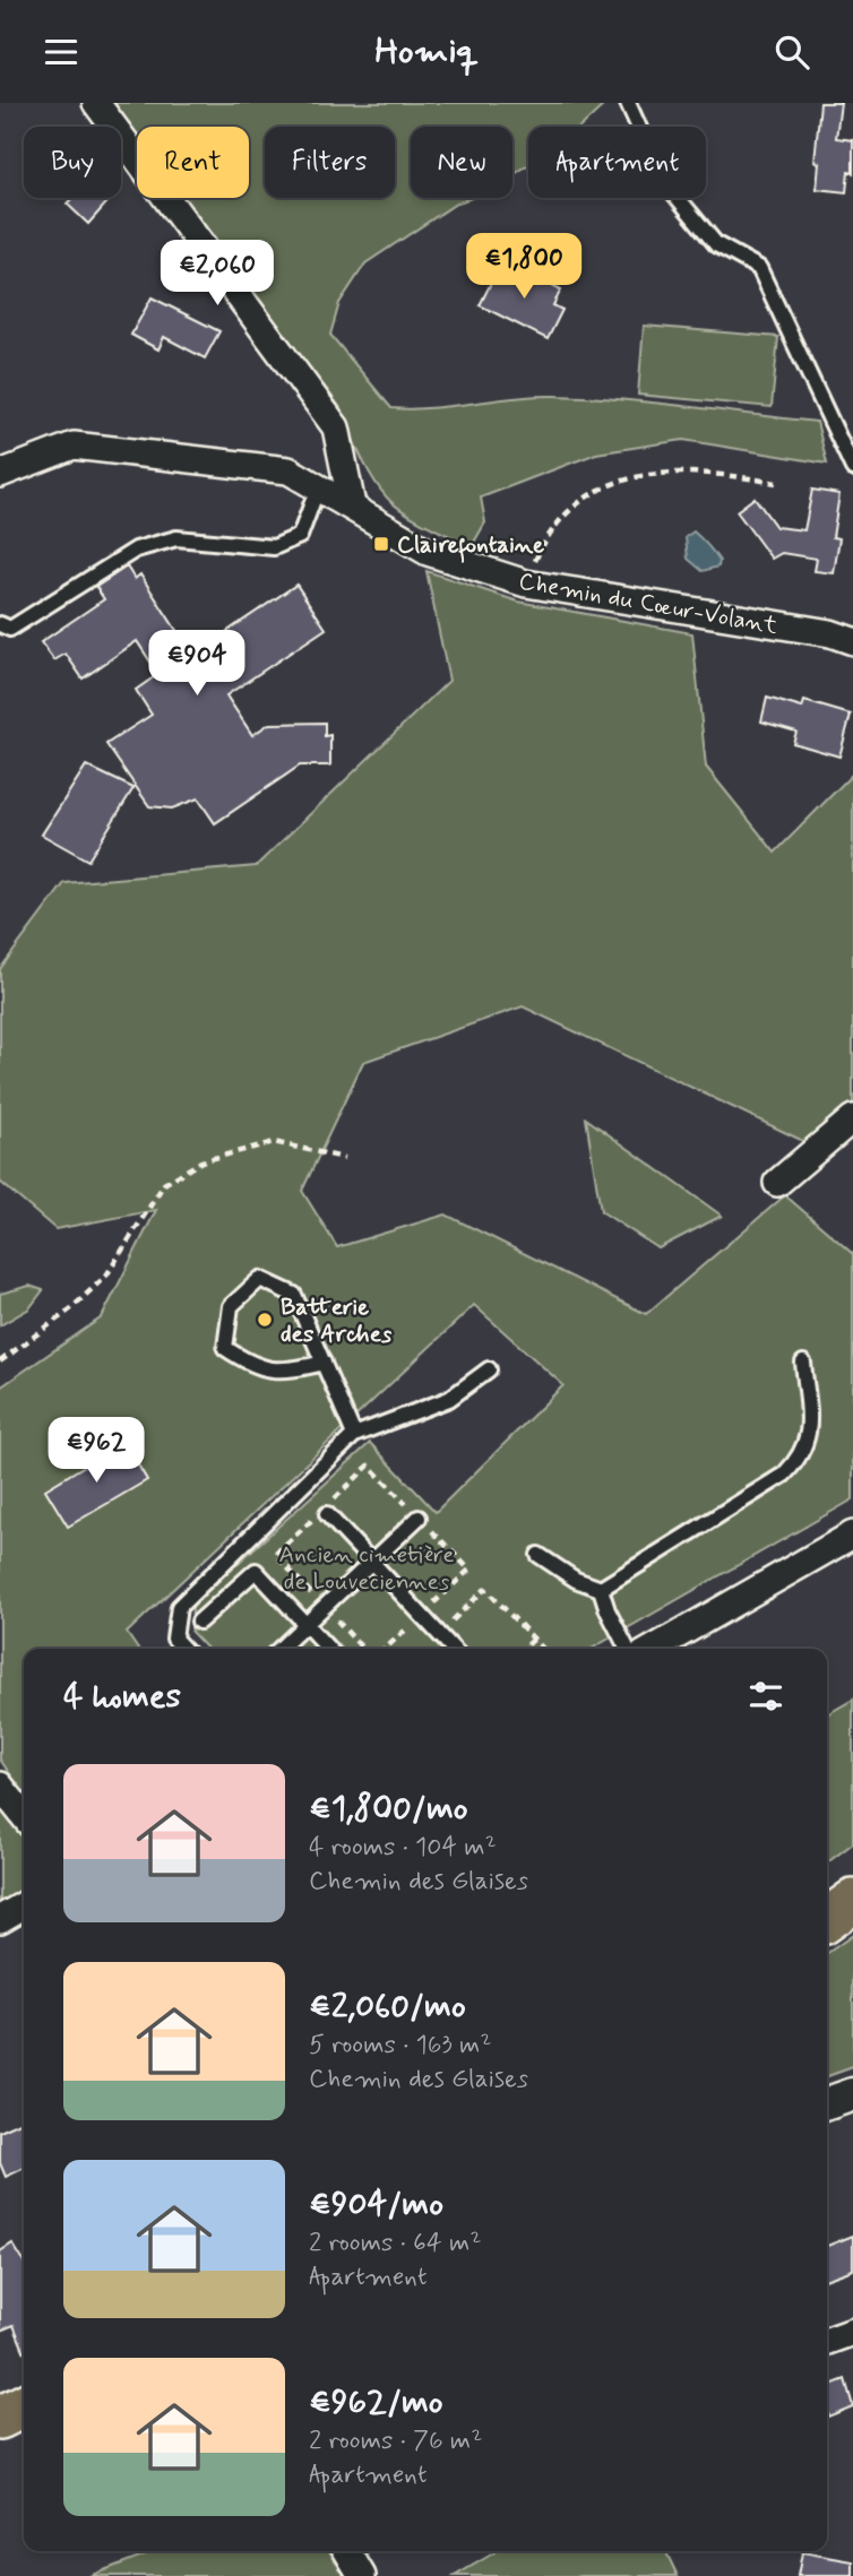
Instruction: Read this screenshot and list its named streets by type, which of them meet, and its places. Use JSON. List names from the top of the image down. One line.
{"streets":{"street":["Chemin du Cœur-Volant"]},"parks":["Ancien cimetière de Louveciennes"],"places":{"transit":["Clairefontaine"],"other":["Batterie des Arches"]},"page":{"header":"Homiq","chip":["Buy","Rent","Filters","New","Apartment"],"price":["€1,800","€2,060","€904","€962"],"heading":"4 homes","list":[{"name":"€1,800/mo","note":"4 rooms · 104 m² · Chemin des Glaises"},{"name":"€2,060/mo","note":"5 rooms · 163 m² · Chemin des Glaises"},{"name":"€904/mo","note":"2 rooms · 64 m² · Apartment"},{"name":"€962/mo","note":"2 rooms · 76 m² · Apartment"}]}}
